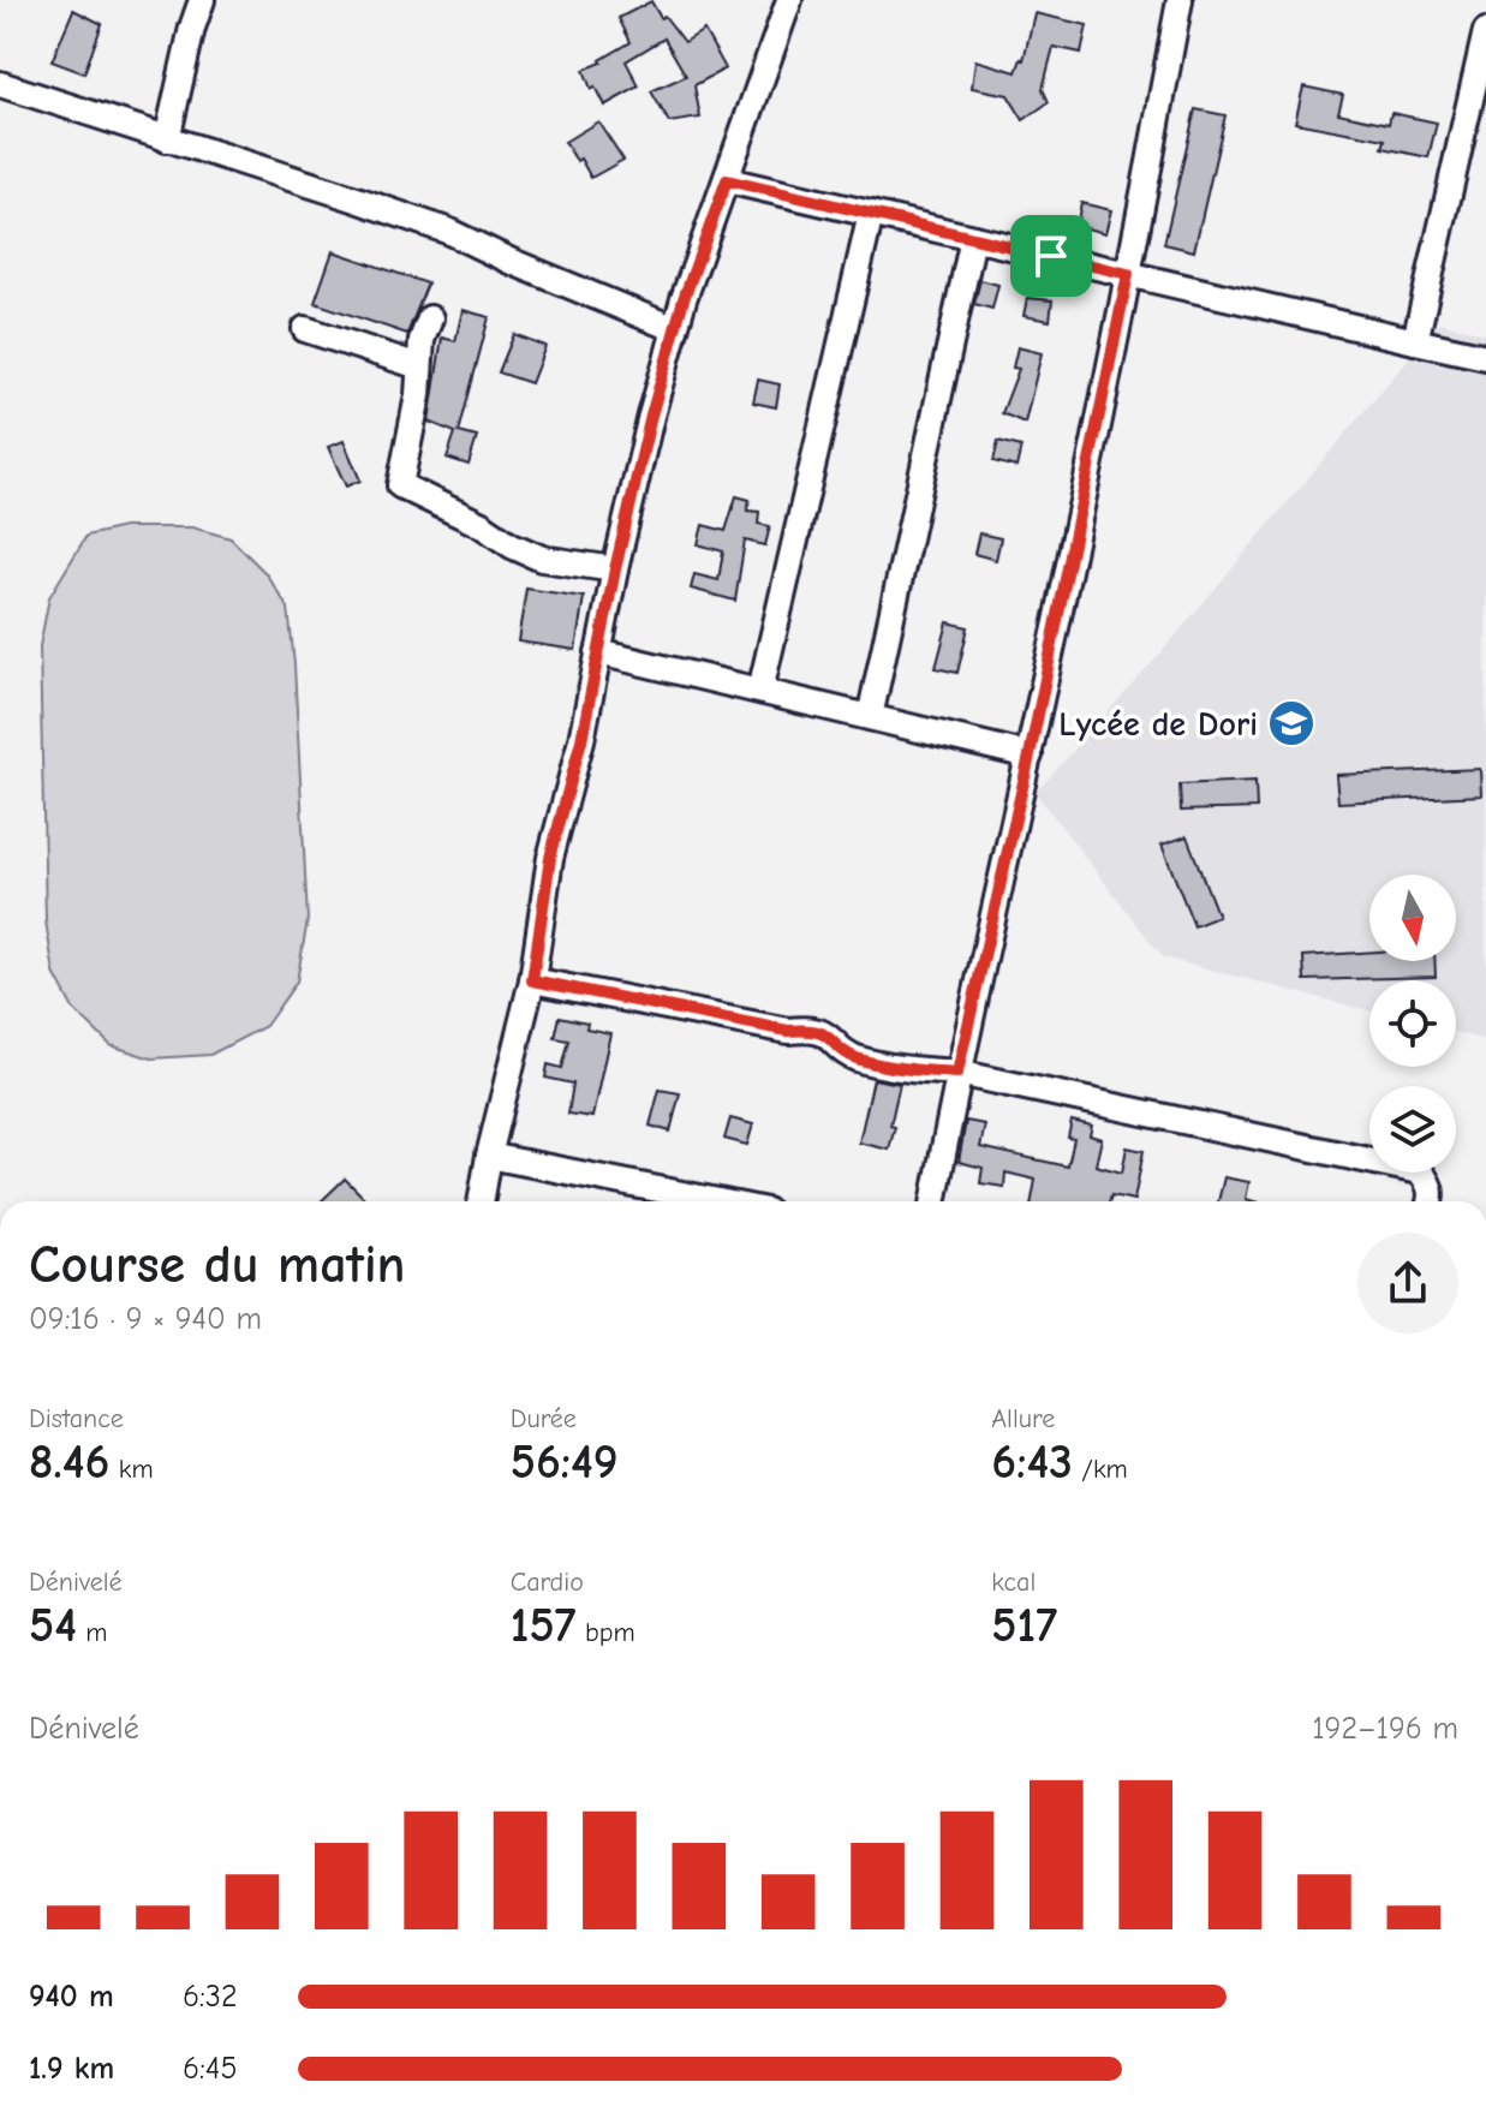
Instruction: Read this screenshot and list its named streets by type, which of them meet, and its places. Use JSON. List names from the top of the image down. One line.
{"places":{"school or university":["Lycée de Dori"]},"north":"bottom","page":{"heading":["Course du matin","09:16 · 9 × 940 m"],"stats":[["Distance","8.46 km"],["Durée","56:49"],["Allure","6:43 /km"],["Dénivelé","54 m"],["Cardio","157 bpm"],["kcal","517"]],"chart":["Dénivelé","192–196 m"],"list":[{"name":"940 m","note":"6:32"},{"name":"1.9 km","note":"6:45"}]}}
